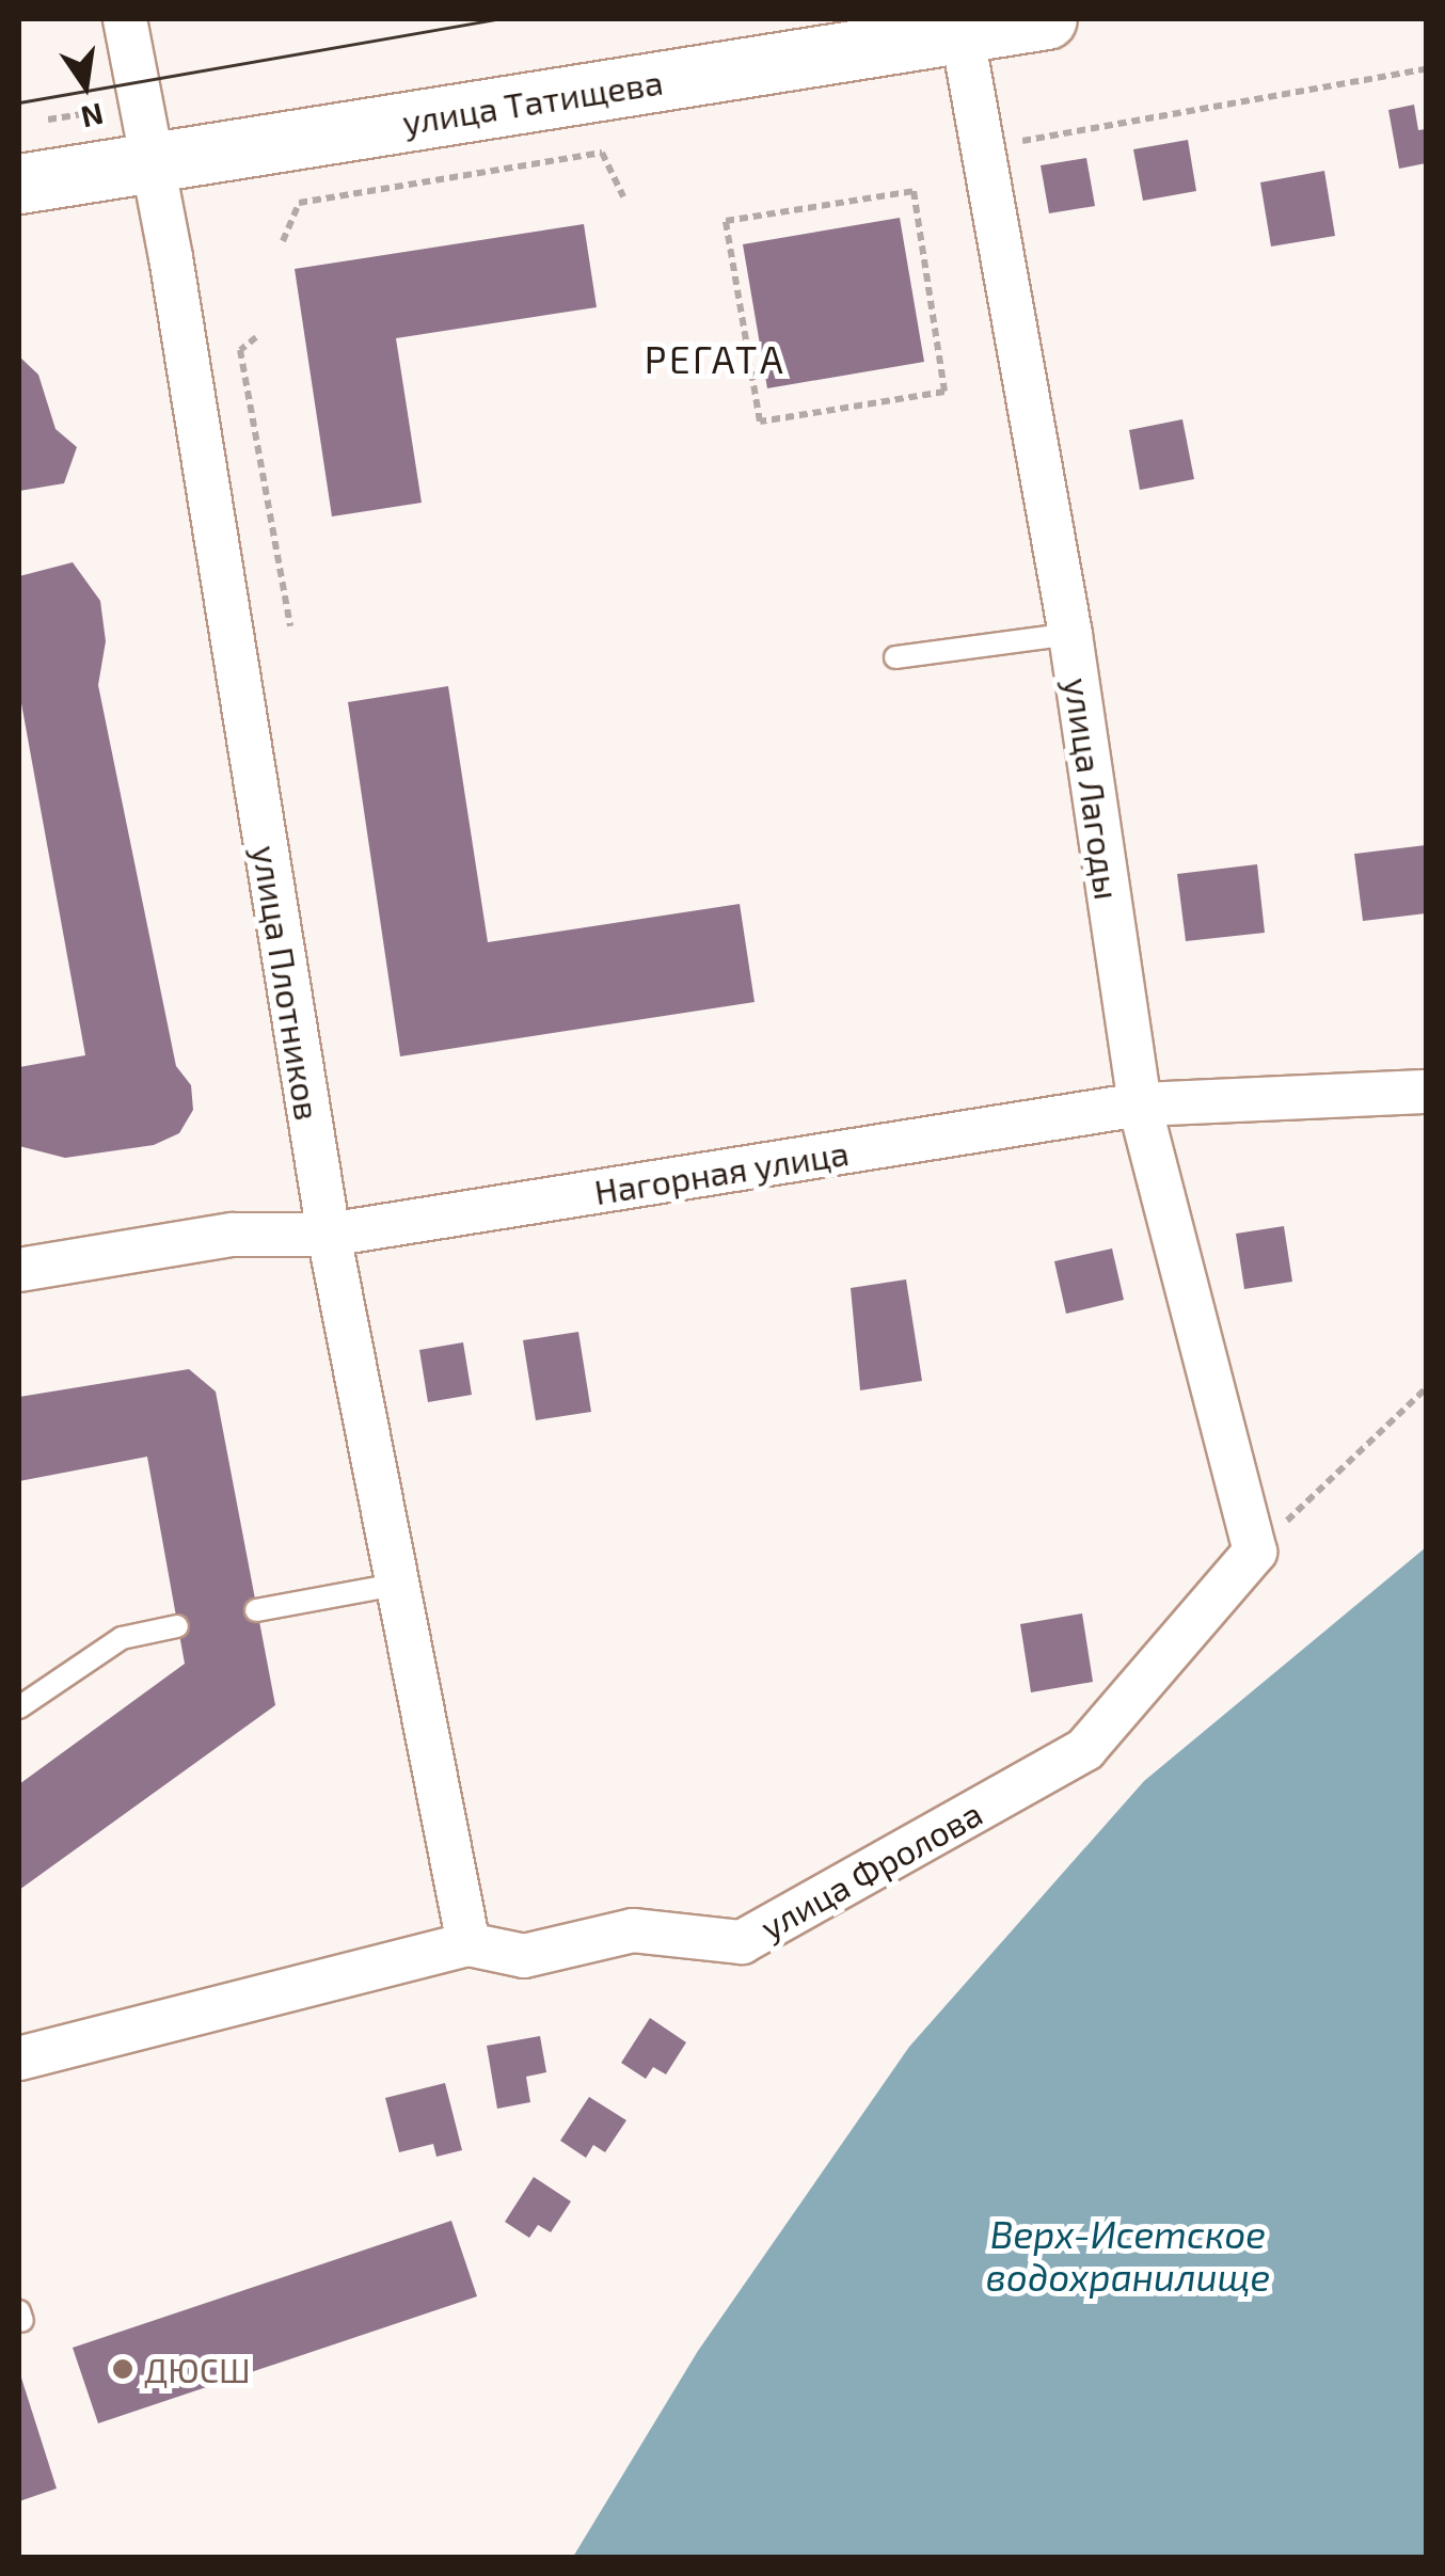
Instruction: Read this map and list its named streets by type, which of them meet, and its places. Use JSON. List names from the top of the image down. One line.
{"streets":{"street":["улица Татищева","улица Лагоды","улица Плотников","Нагорная улица","улица Фролова"]},"crossings":[["улица Татищева","улица Лагоды"],["улица Татищева","улица Плотников"],["улица Лагоды","Нагорная улица"],["улица Лагоды","улица Фролова"],["улица Плотников","Нагорная улица"],["улица Плотников","улица Фролова"]],"districts":["РЕГАТА"],"water":["Верх-Исетское водохранилище"],"places":["ДЮСШ"],"north":"bottom"}
